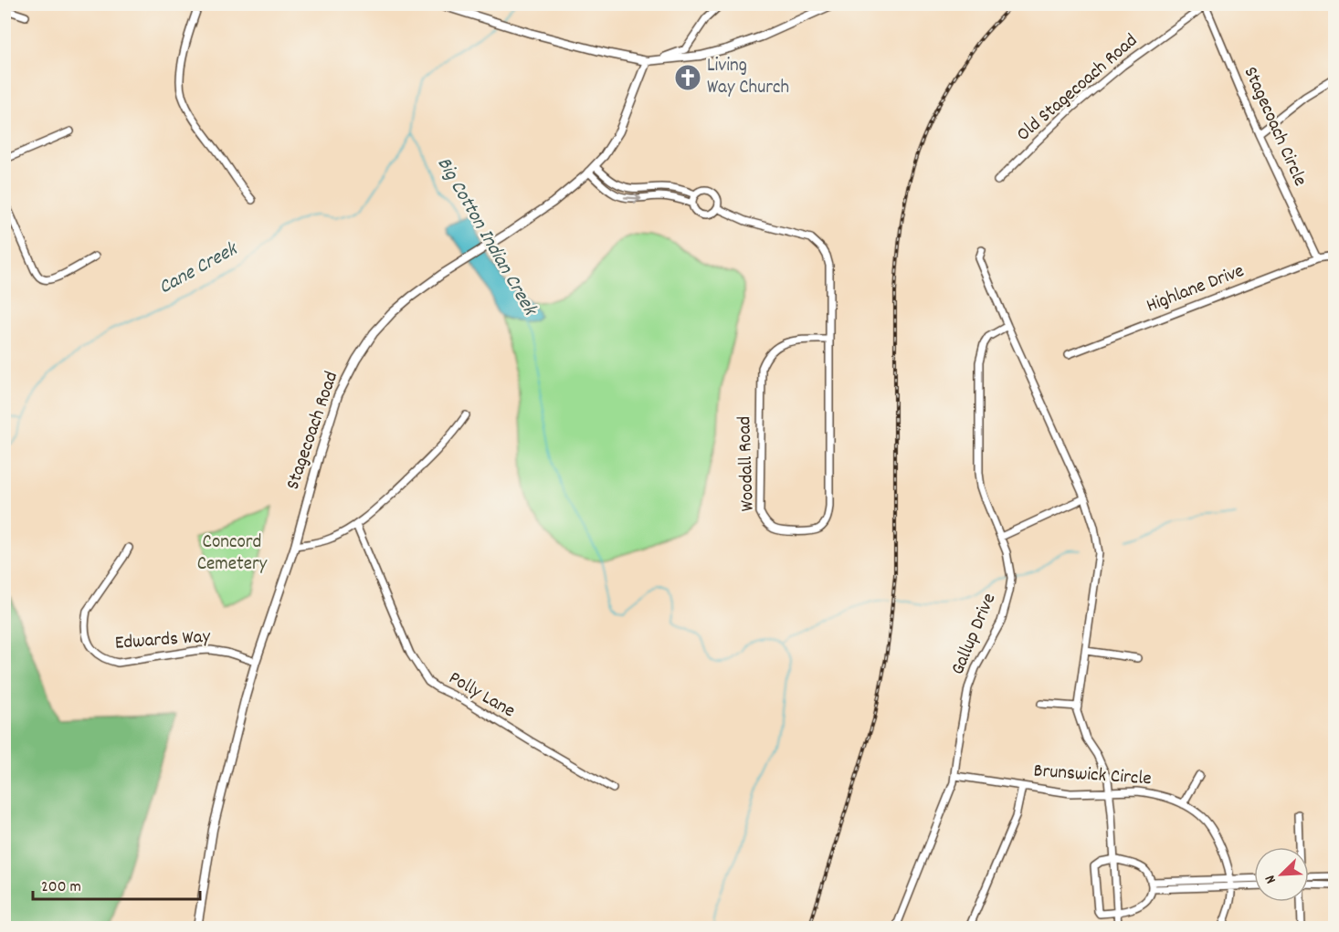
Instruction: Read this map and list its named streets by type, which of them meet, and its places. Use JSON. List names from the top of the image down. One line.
{"streets":{"street":["Old Stagecoach Road","Stagecoach Circle","Highlane Drive","Stagecoach Road","Woodall Road","Gallup Drive","Edwards Way","Polly Lane","Brunswick Circle"]},"crossings":[["Old Stagecoach Road","Stagecoach Circle"],["Stagecoach Circle","Highlane Drive"],["Stagecoach Road","Woodall Road"],["Stagecoach Road","Edwards Way"],["Gallup Drive","Brunswick Circle"]],"water":["Big Cotton Indian Creek","Cane Creek"],"parks":["Concord Cemetery"],"places":{"church":["Living Way Church"]},"scale_bar":"200 m","north":"bottom left"}
